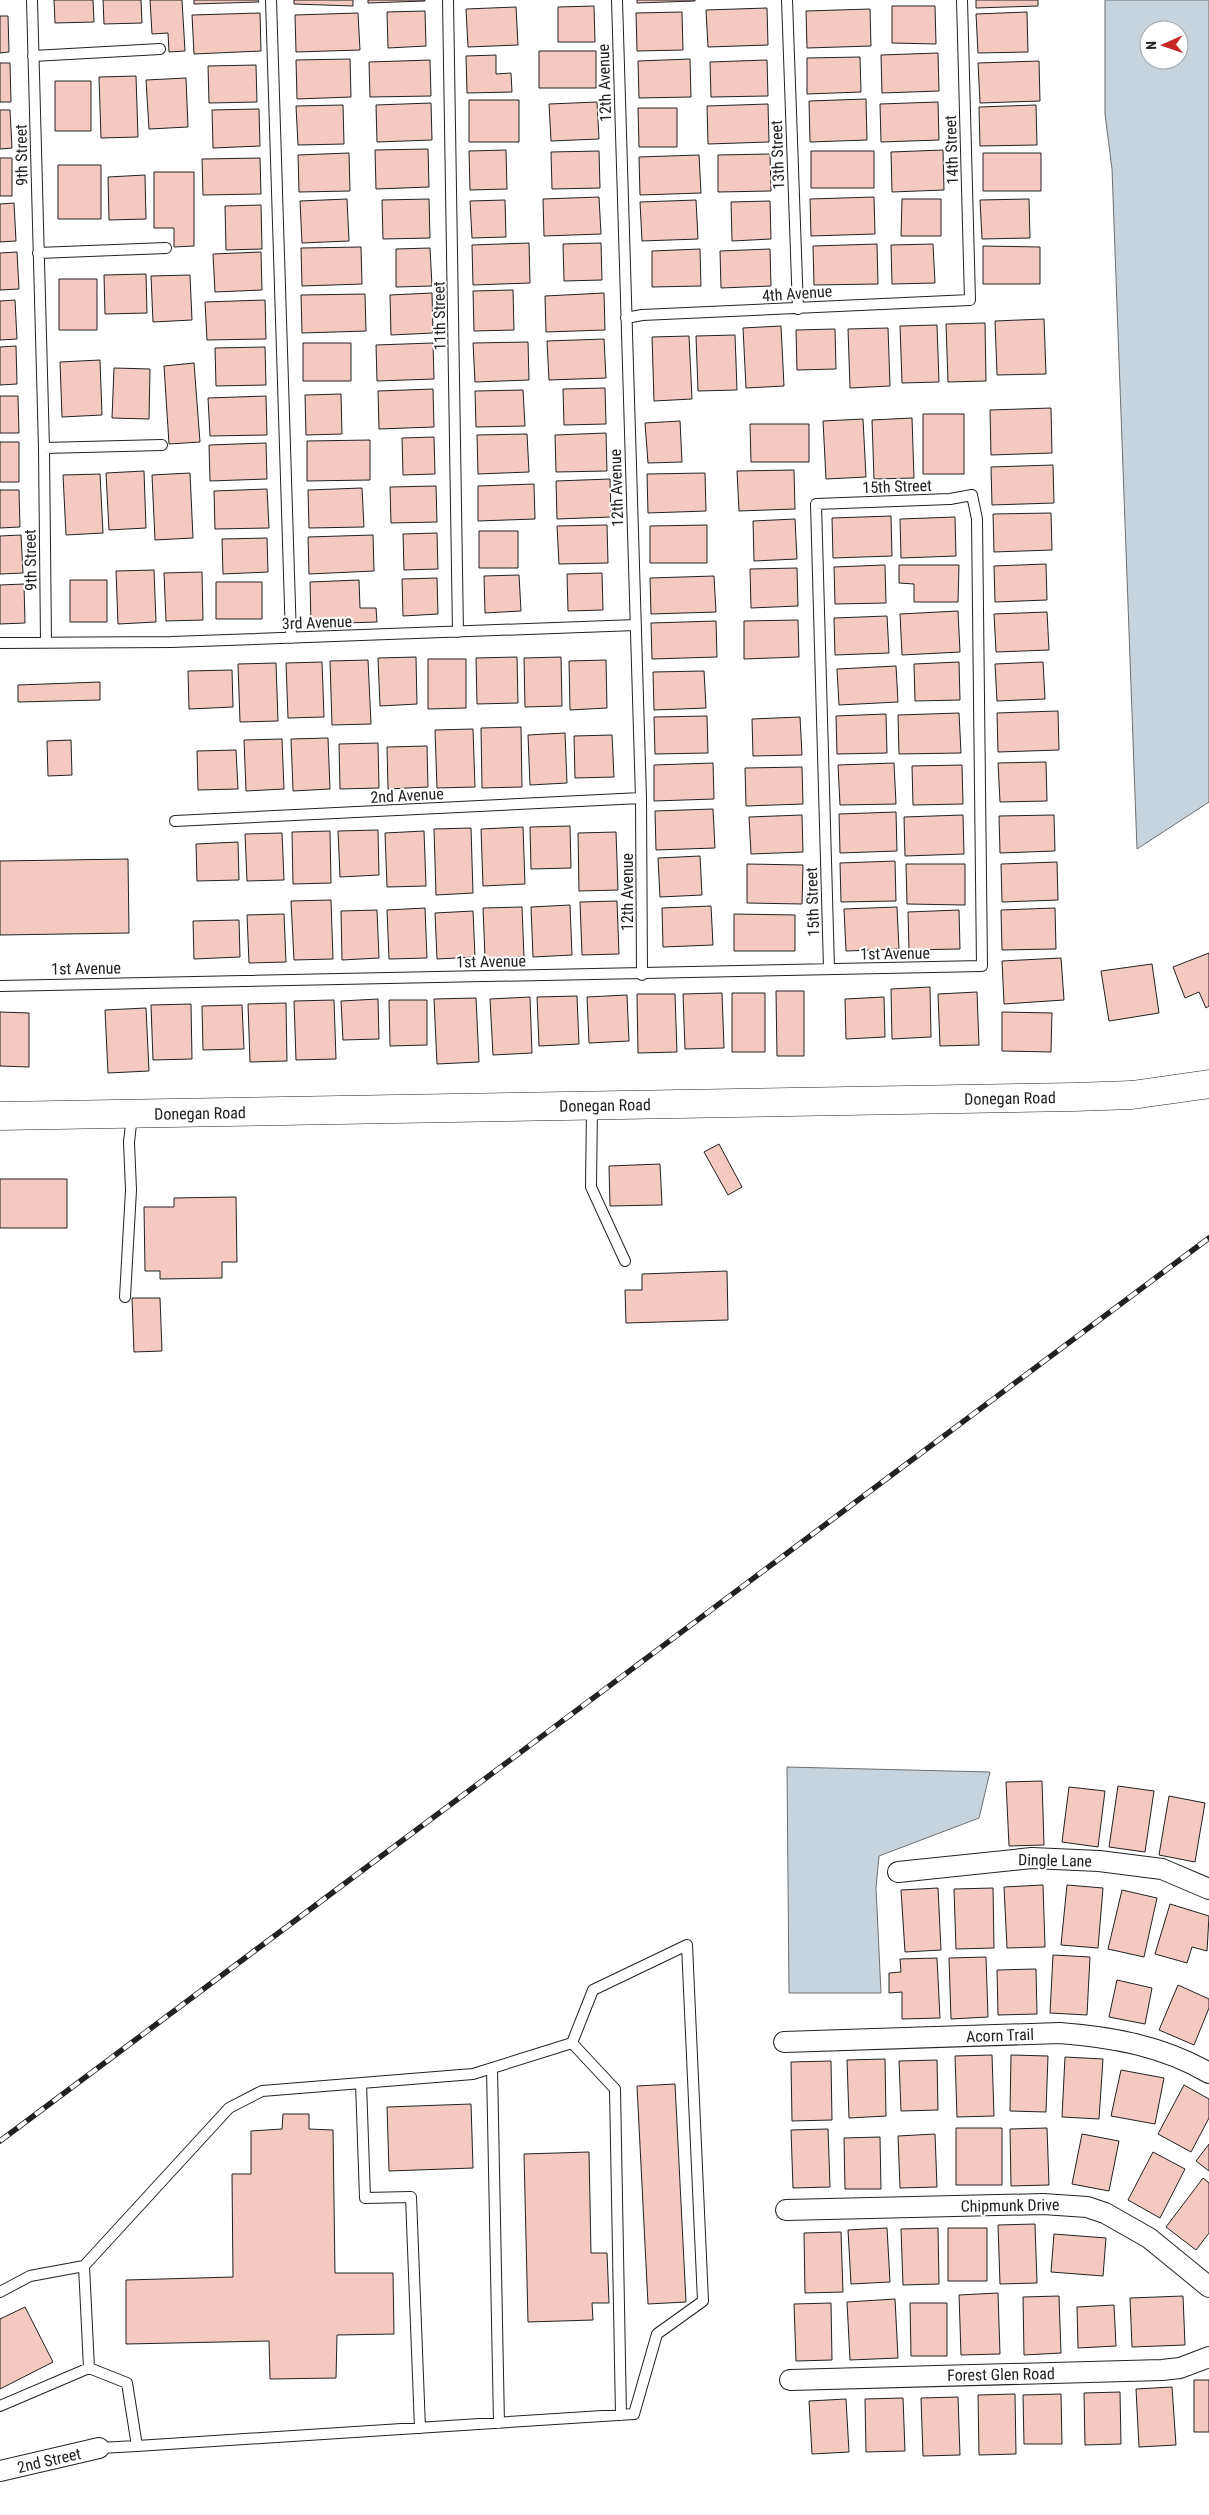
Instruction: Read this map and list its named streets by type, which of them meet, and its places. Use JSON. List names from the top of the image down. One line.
{"streets":{"street":["Donegan Road","Dingle Lane","Acorn Trail","Chipmunk Drive","Forest Glen Road","2nd Street"],"lane":["12th Avenue","14th Street","9th Street","13th Street","4th Avenue","11th Street","15th Street","3rd Avenue","2nd Avenue","1st Avenue"]},"crossings":[["12th Avenue","4th Avenue"],["12th Avenue","3rd Avenue"],["12th Avenue","2nd Avenue"],["12th Avenue","1st Avenue"],["14th Street","4th Avenue"],["9th Street","3rd Avenue"],["13th Street","4th Avenue"],["11th Street","3rd Avenue"],["15th Street","1st Avenue"]],"north":"left"}
